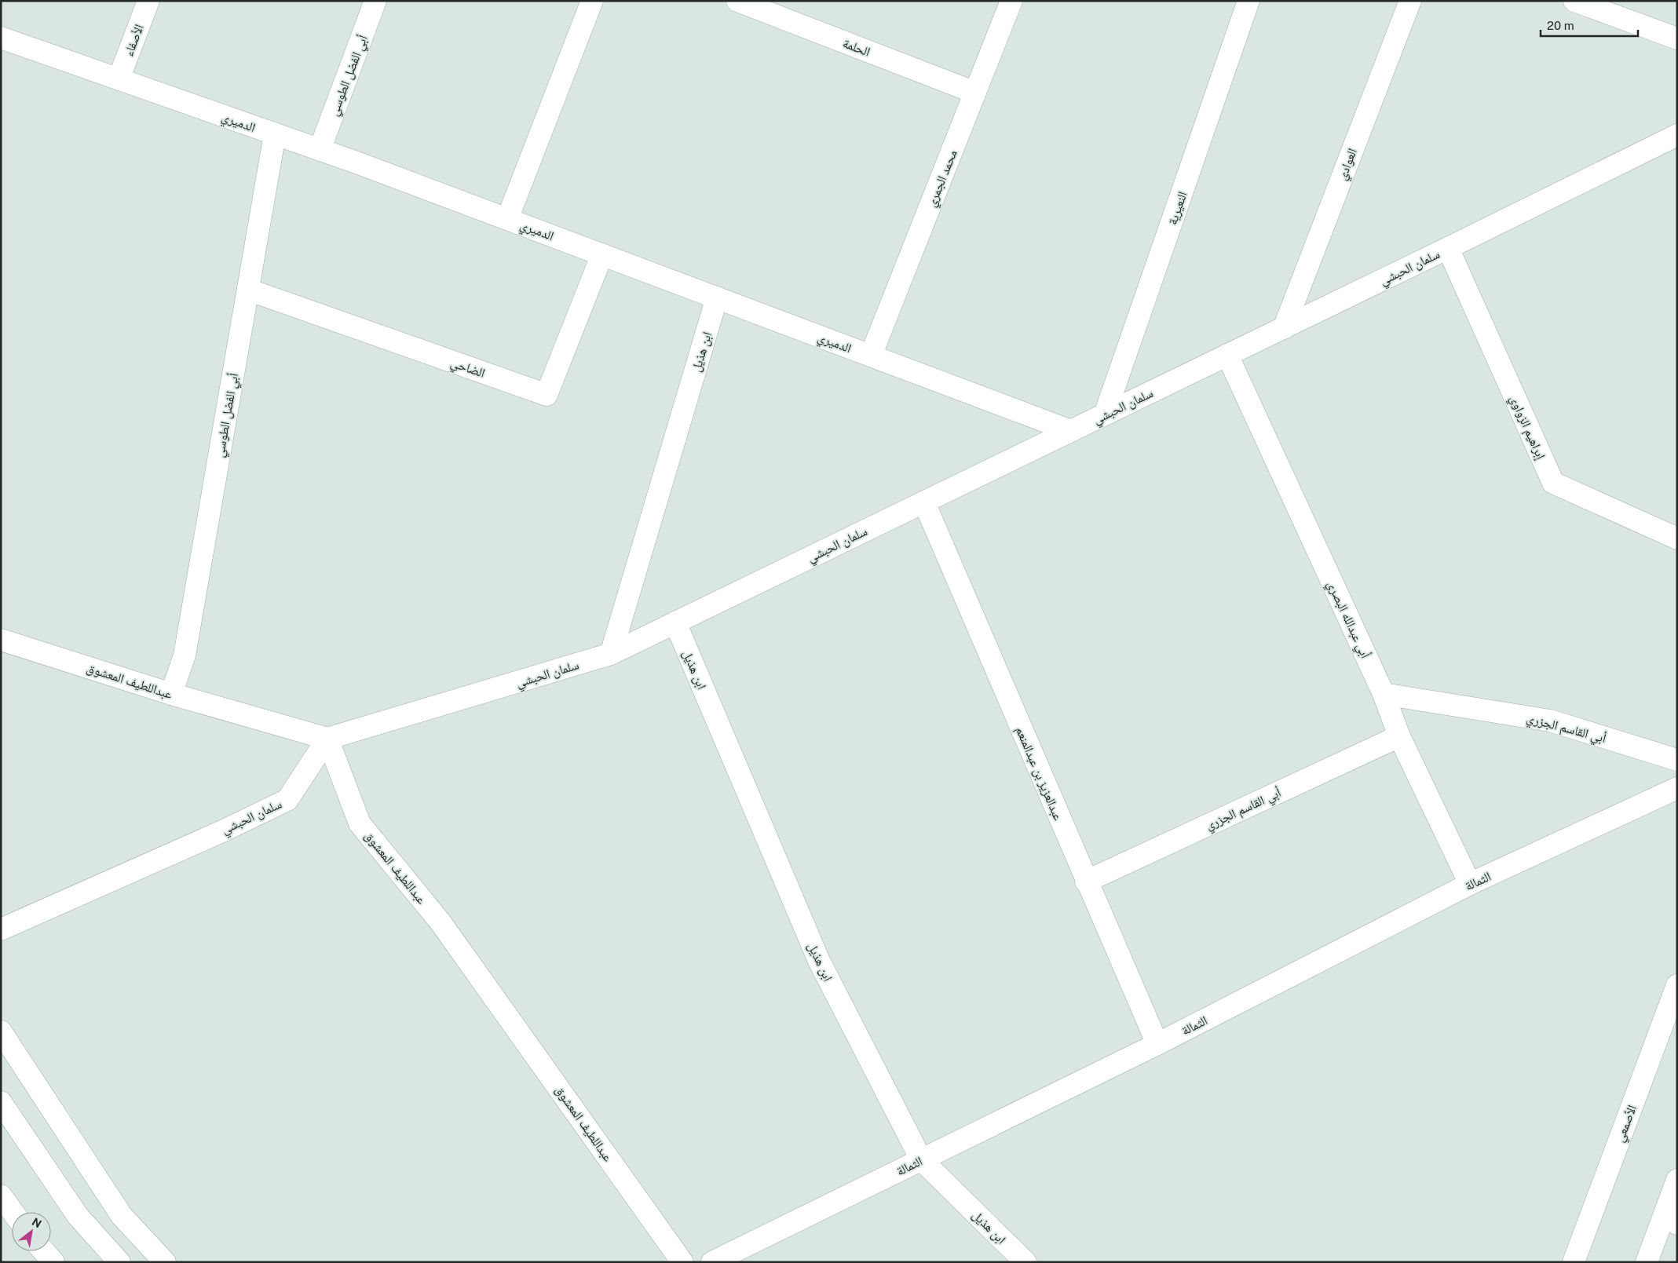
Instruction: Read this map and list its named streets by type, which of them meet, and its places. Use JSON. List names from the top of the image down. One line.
{"streets":{"main road":["الأصفاء","الحلمة","أبي الفضل الطوسي","الدميري","العوادي","محمد الجمري","النعيرية","سلمان الحبشي","ابن هذيل","الضاحي","إبراهيم الزواوي","أبي عبدالله البصري","عبداللطيف المعشوق","أبي القاسم الجزري","عبدالعزيز بن عبدالمنعم","الثمالة","الأصمعي"]},"crossings":[["الأصفاء","الدميري"],["الحلمة","محمد الجمري"],["أبي الفضل الطوسي","الدميري"],["أبي الفضل الطوسي","الضاحي"],["أبي الفضل الطوسي","عبداللطيف المعشوق"],["الدميري","محمد الجمري"],["الدميري","سلمان الحبشي"],["الدميري","ابن هذيل"],["الدميري","الضاحي"],["العوادي","سلمان الحبشي"],["النعيرية","سلمان الحبشي"],["سلمان الحبشي","ابن هذيل"],["سلمان الحبشي","إبراهيم الزواوي"],["سلمان الحبشي","أبي عبدالله البصري"],["سلمان الحبشي","عبداللطيف المعشوق"],["سلمان الحبشي","عبدالعزيز بن عبدالمنعم"],["ابن هذيل","الثمالة"],["أبي عبدالله البصري","أبي القاسم الجزري"],["أبي عبدالله البصري","الثمالة"],["أبي القاسم الجزري","عبدالعزيز بن عبدالمنعم"],["عبدالعزيز بن عبدالمنعم","الثمالة"]],"scale_bar":"20 m","north":"top right"}
